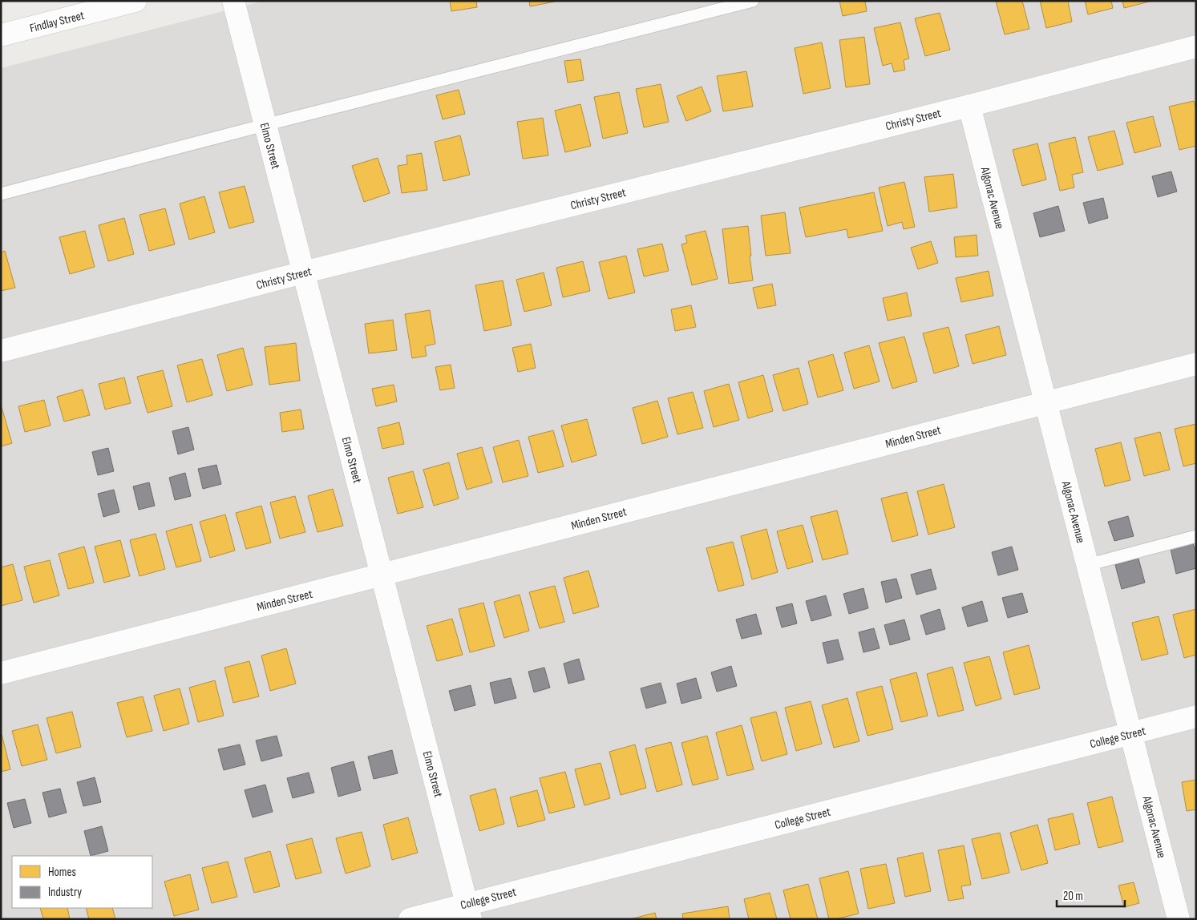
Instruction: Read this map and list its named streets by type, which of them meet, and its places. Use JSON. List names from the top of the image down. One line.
{"streets":{"street":["Findlay Street","Christy Street","Elmo Street","Algonac Avenue","Minden Street","College Street"]},"crossings":[["Christy Street","Elmo Street"],["Christy Street","Algonac Avenue"],["Elmo Street","Minden Street"],["Elmo Street","College Street"],["Algonac Avenue","Minden Street"],["Algonac Avenue","College Street"]],"legend":["Homes","Industry"],"scale_bar":"20 m"}
